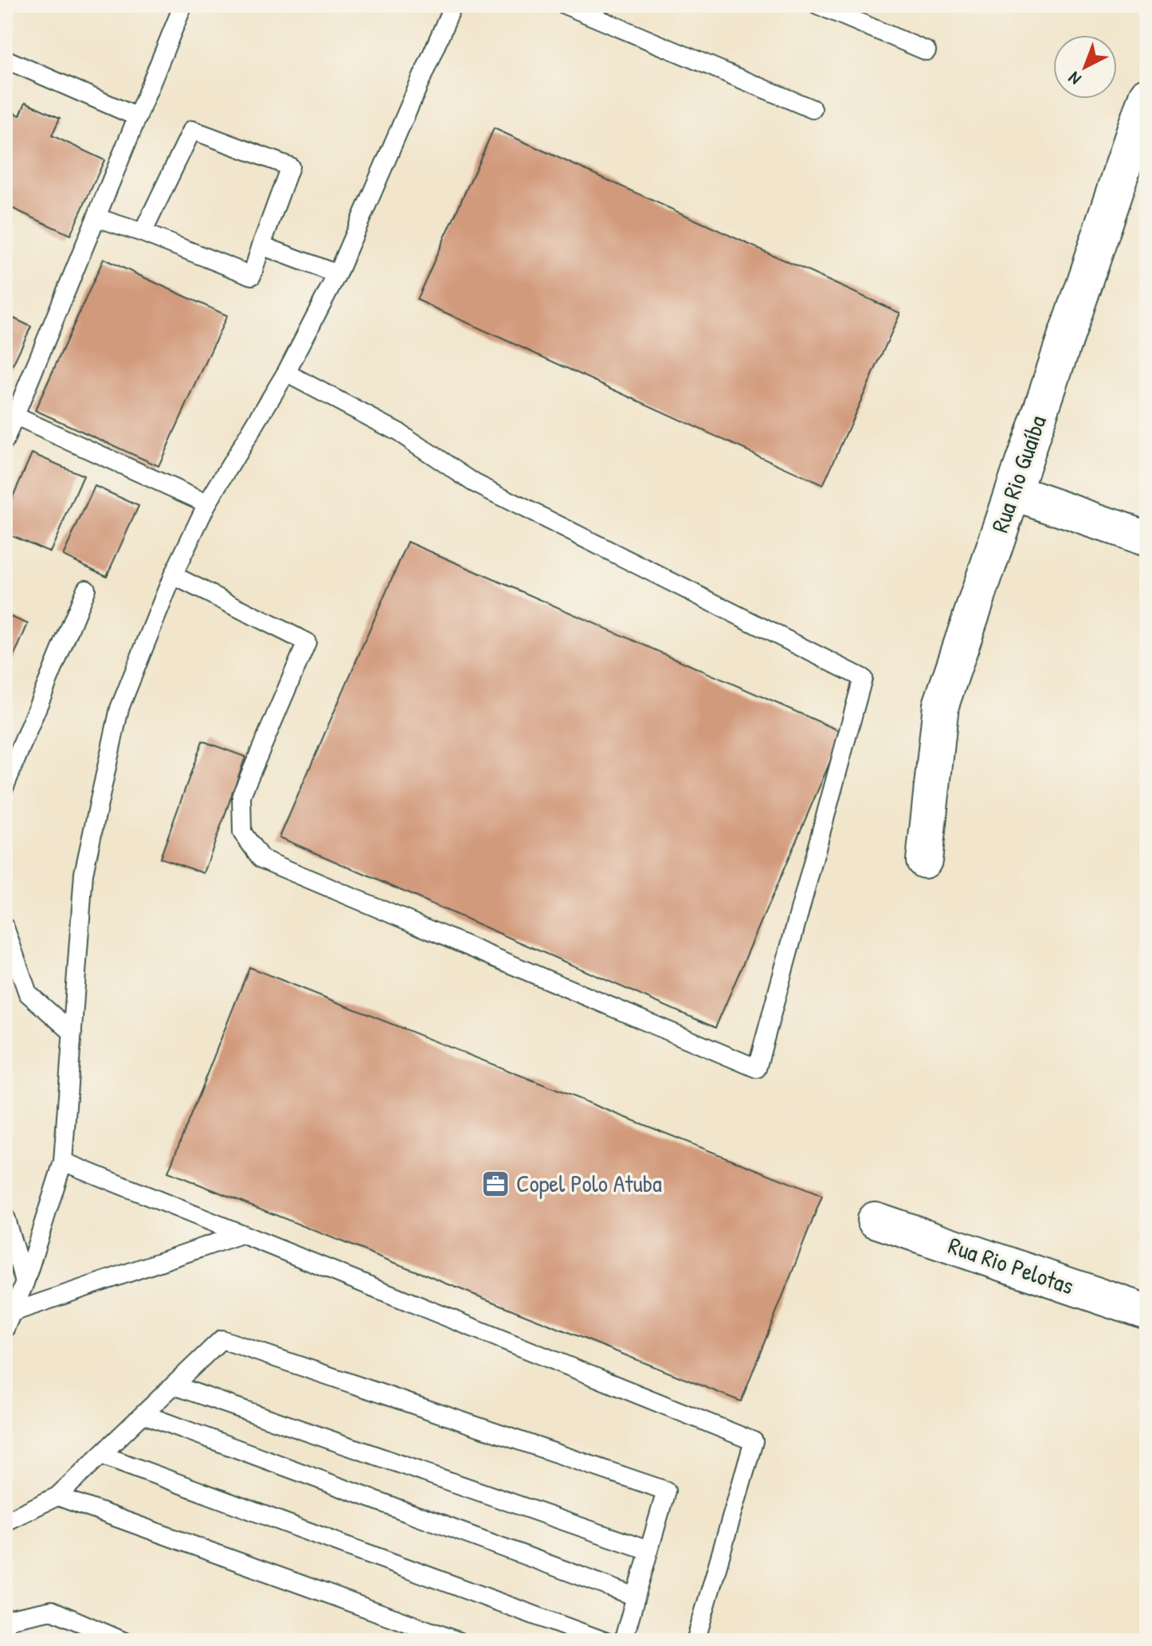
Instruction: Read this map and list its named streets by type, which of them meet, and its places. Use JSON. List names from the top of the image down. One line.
{"streets":{"street":["Rua Rio Guaíba","Rua Rio Pelotas"]},"places":{"office":["Copel Polo Atuba"]},"north":"bottom left"}
